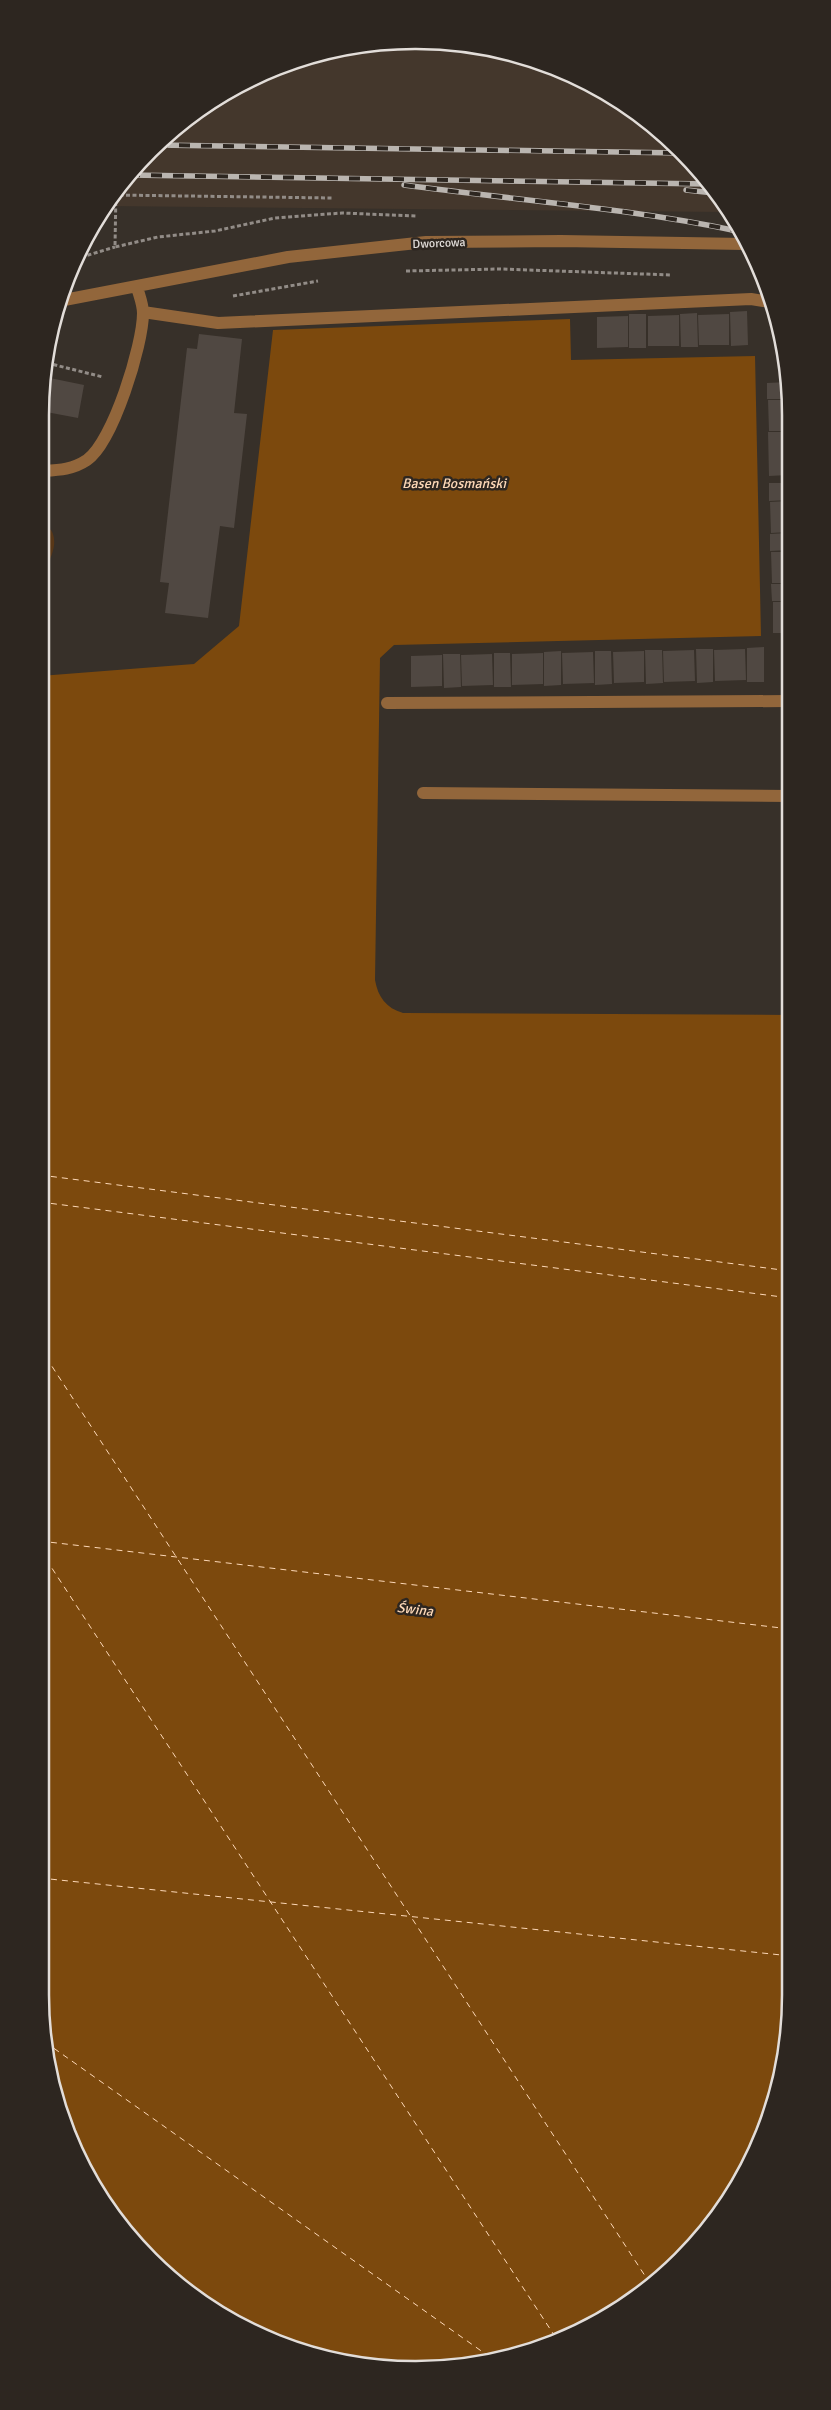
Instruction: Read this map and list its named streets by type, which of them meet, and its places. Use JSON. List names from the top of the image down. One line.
{"streets":{"street":["Dworcowa"]},"water":["Basen Bosmański","Świna"]}
